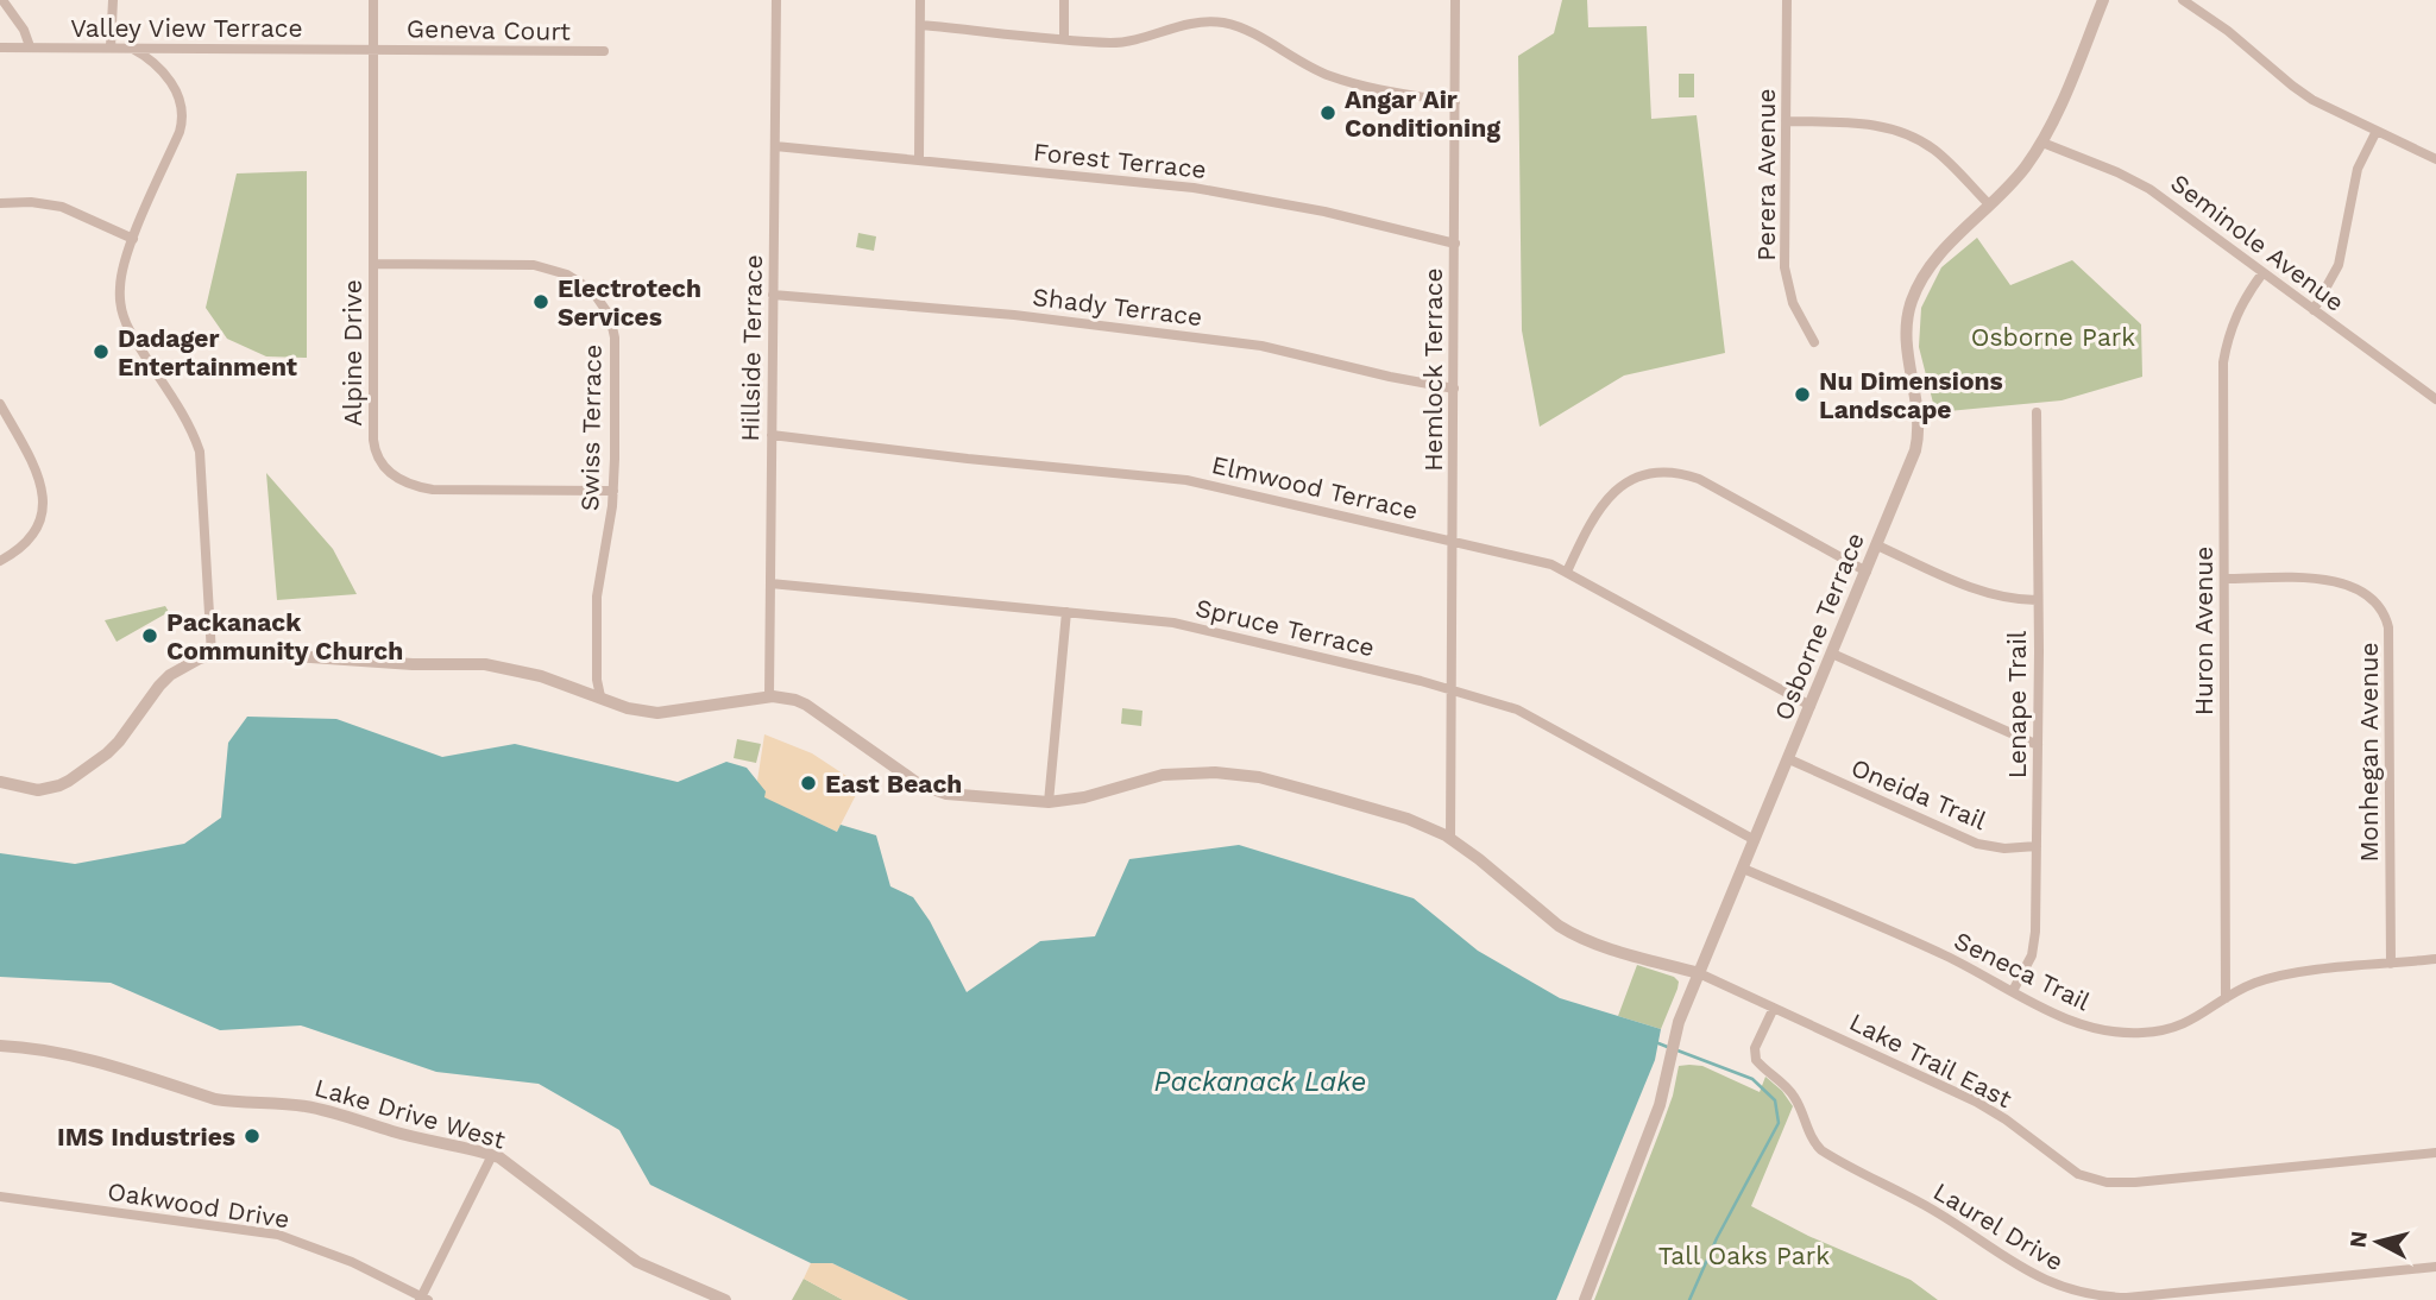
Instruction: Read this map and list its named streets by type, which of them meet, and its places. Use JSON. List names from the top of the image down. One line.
{"streets":{"street":["Valley View Terrace","Geneva Court","Forest Terrace","Perera Avenue","Seminole Avenue","Shady Terrace","Hillside Terrace","Alpine Drive","Hemlock Terrace","Swiss Terrace","Elmwood Terrace","Osborne Terrace","Spruce Terrace","Huron Avenue","Lenape Trail","Monhegan Avenue","Oneida Trail","Seneca Trail","Lake Trail East","Lake Drive West","Oakwood Drive","Laurel Drive"]},"crossings":[["Valley View Terrace","Geneva Court"],["Valley View Terrace","Alpine Drive"],["Geneva Court","Alpine Drive"],["Forest Terrace","Hillside Terrace"],["Forest Terrace","Hemlock Terrace"],["Seminole Avenue","Osborne Terrace"],["Seminole Avenue","Huron Avenue"],["Shady Terrace","Hillside Terrace"],["Shady Terrace","Hemlock Terrace"],["Hillside Terrace","Elmwood Terrace"],["Hillside Terrace","Spruce Terrace"],["Alpine Drive","Swiss Terrace"],["Hemlock Terrace","Elmwood Terrace"],["Hemlock Terrace","Spruce Terrace"],["Elmwood Terrace","Osborne Terrace"],["Osborne Terrace","Spruce Terrace"],["Osborne Terrace","Oneida Trail"],["Osborne Terrace","Seneca Trail"],["Osborne Terrace","Lake Trail East"],["Huron Avenue","Monhegan Avenue"],["Huron Avenue","Seneca Trail"],["Lenape Trail","Oneida Trail"],["Lenape Trail","Seneca Trail"],["Monhegan Avenue","Seneca Trail"],["Lake Trail East","Laurel Drive"]],"water":["Packanack Lake"],"parks":["Osborne Park","Tall Oaks Park"],"places":["Angar Air Conditioning","Electrotech Services","Dadager Entertainment","Nu Dimensions Landscape","Packanack Community Church","East Beach","IMS Industries"],"north":"left"}
